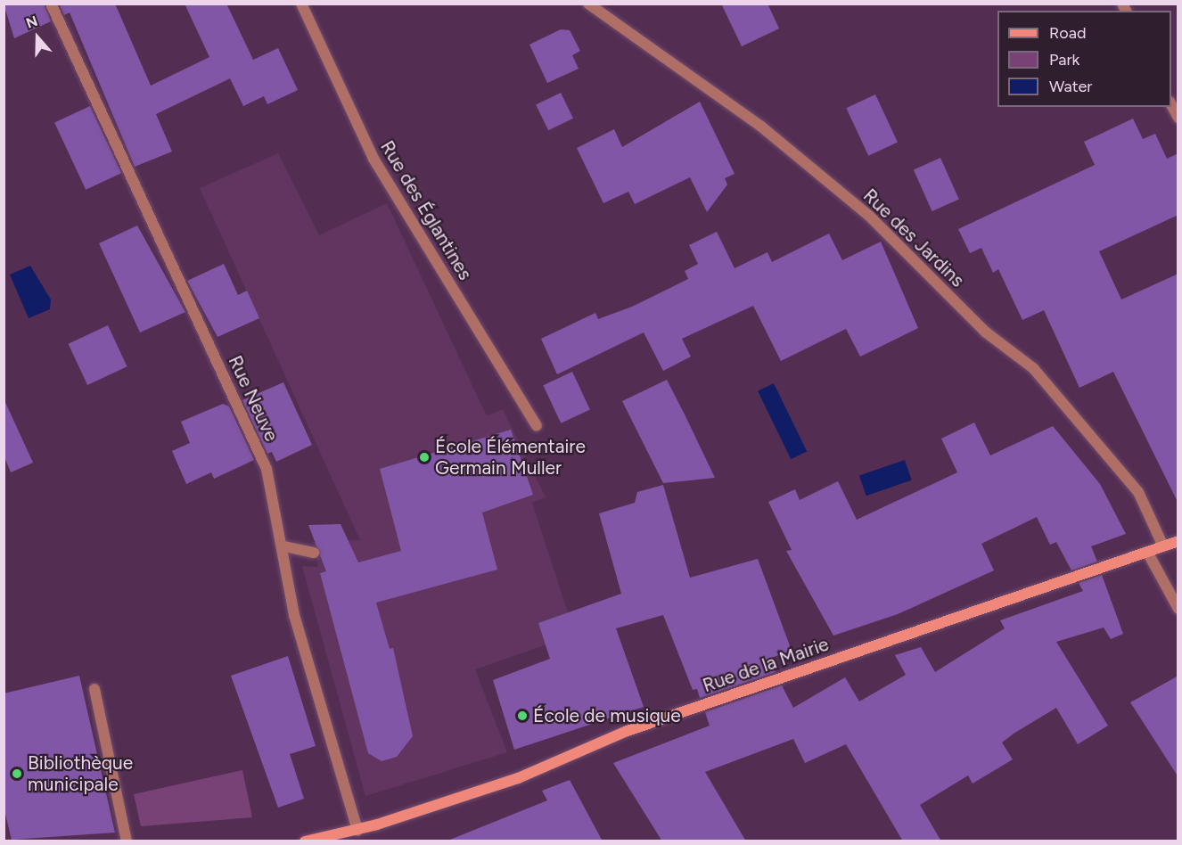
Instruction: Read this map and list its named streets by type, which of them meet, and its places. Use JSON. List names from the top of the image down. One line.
{"streets":{"street":["Rue des Églantines","Rue des Jardins","Rue Neuve","Rue de la Mairie"]},"crossings":[["Rue des Jardins","Rue de la Mairie"],["Rue Neuve","Rue de la Mairie"]],"places":["École Élémentaire Germain Muller","École de musique","Bibliothèque municipale"],"legend":["Road","Park","Water"],"north":"top"}
